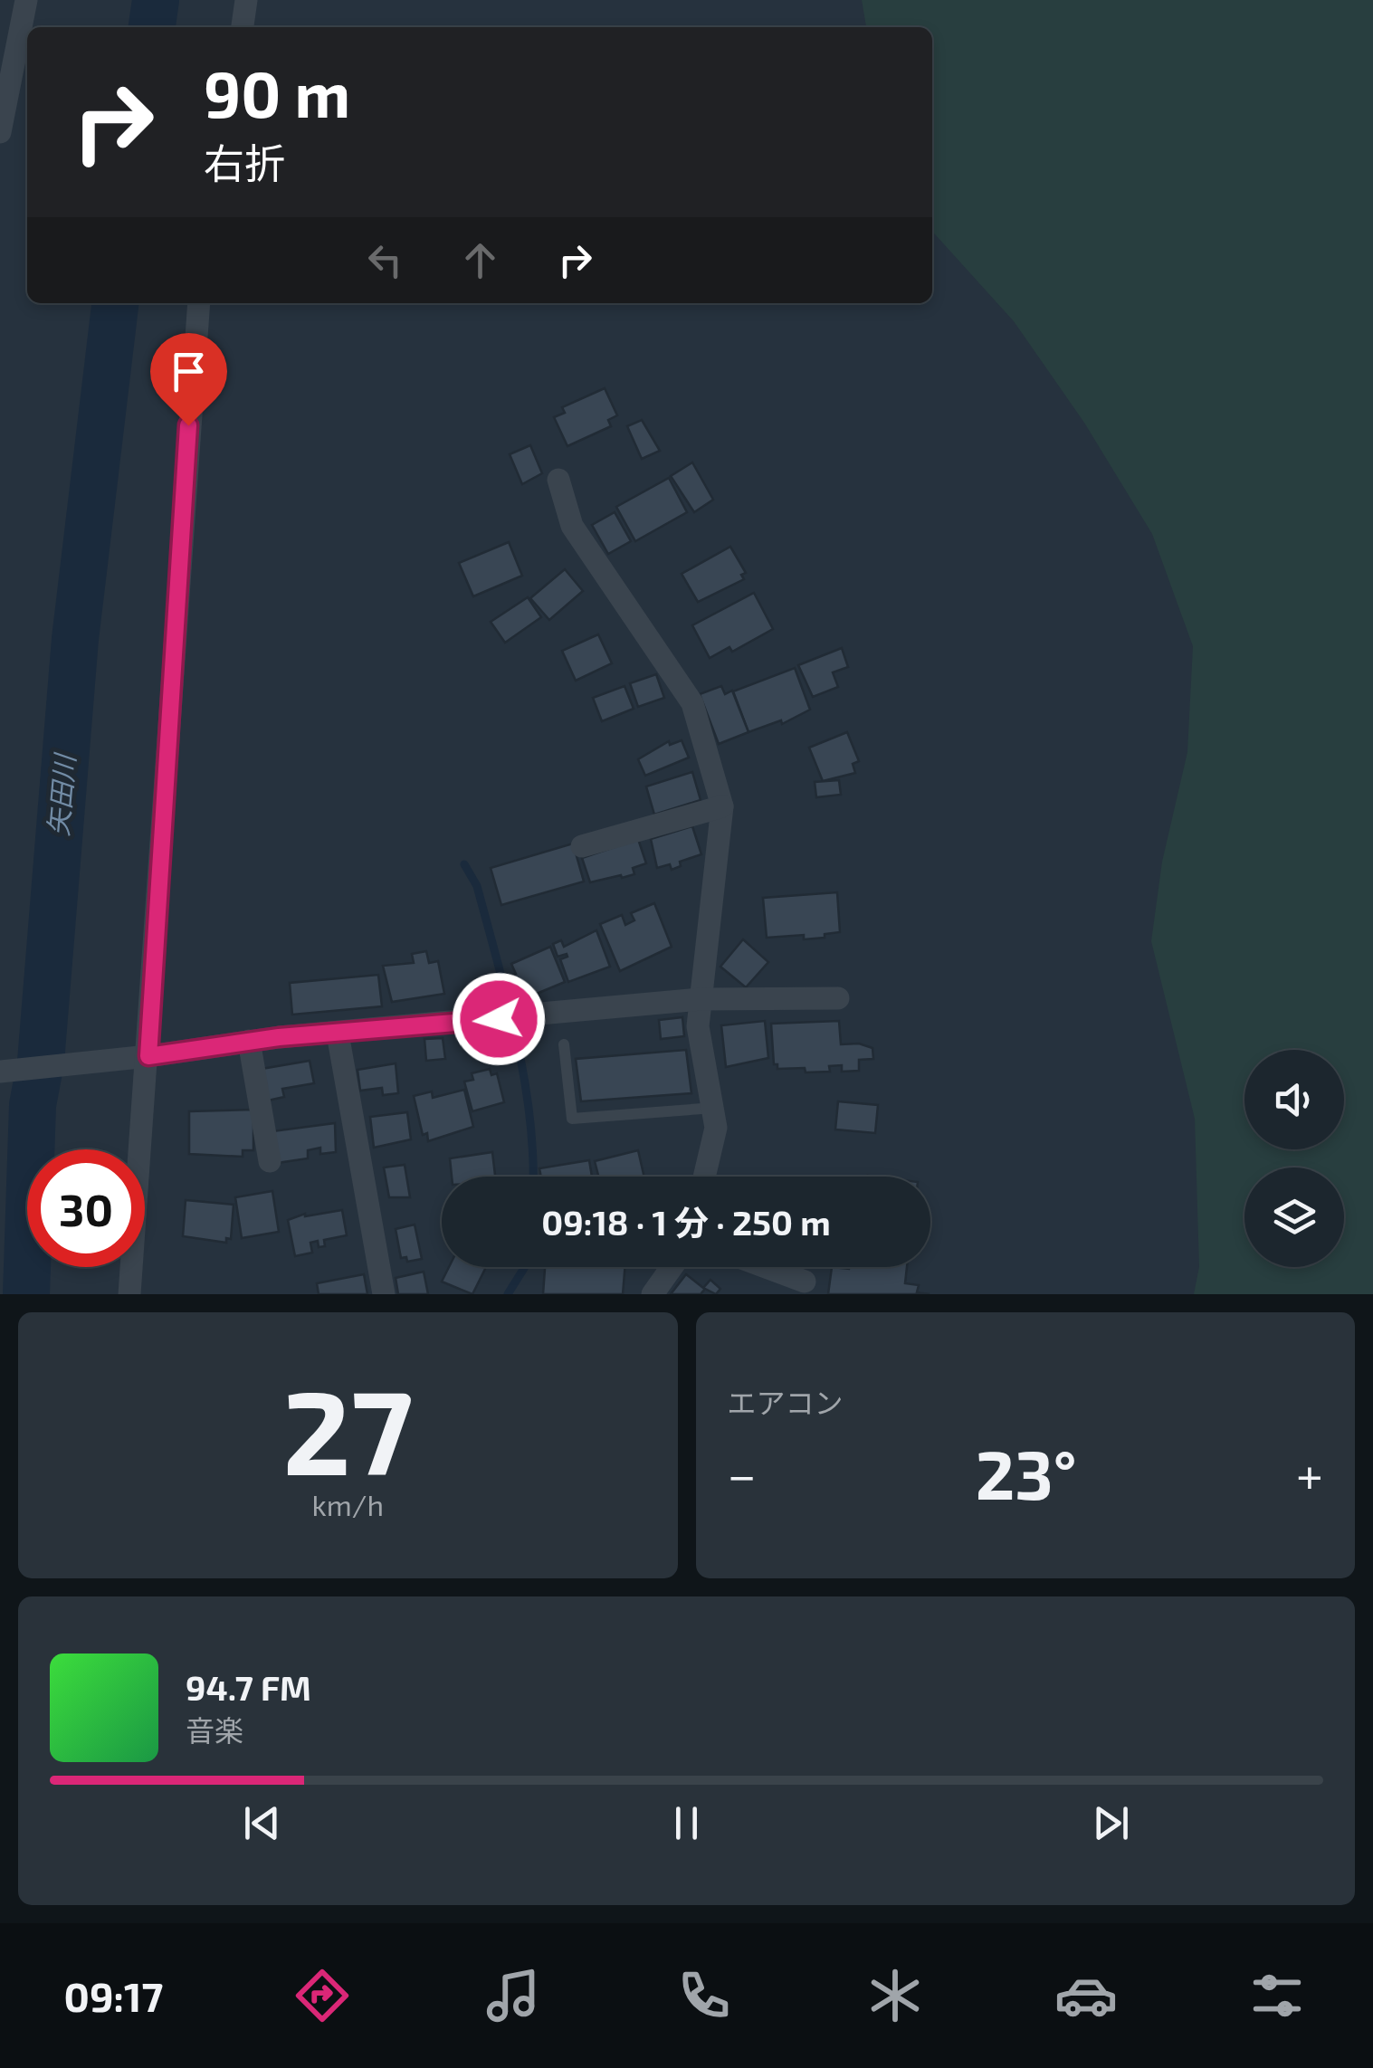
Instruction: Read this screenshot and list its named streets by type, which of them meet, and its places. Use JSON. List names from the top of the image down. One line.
{"water":["矢田川"],"page":{"turn":["90 m","右折"],"limit":"30","trip":"09:18 · 1 分 · 250 m","tile":[["27","km/h"],"エアコン"],"heat":["−","23°","+"],"song":["94.7 FM","音楽"],"tabs":"09:17"}}
